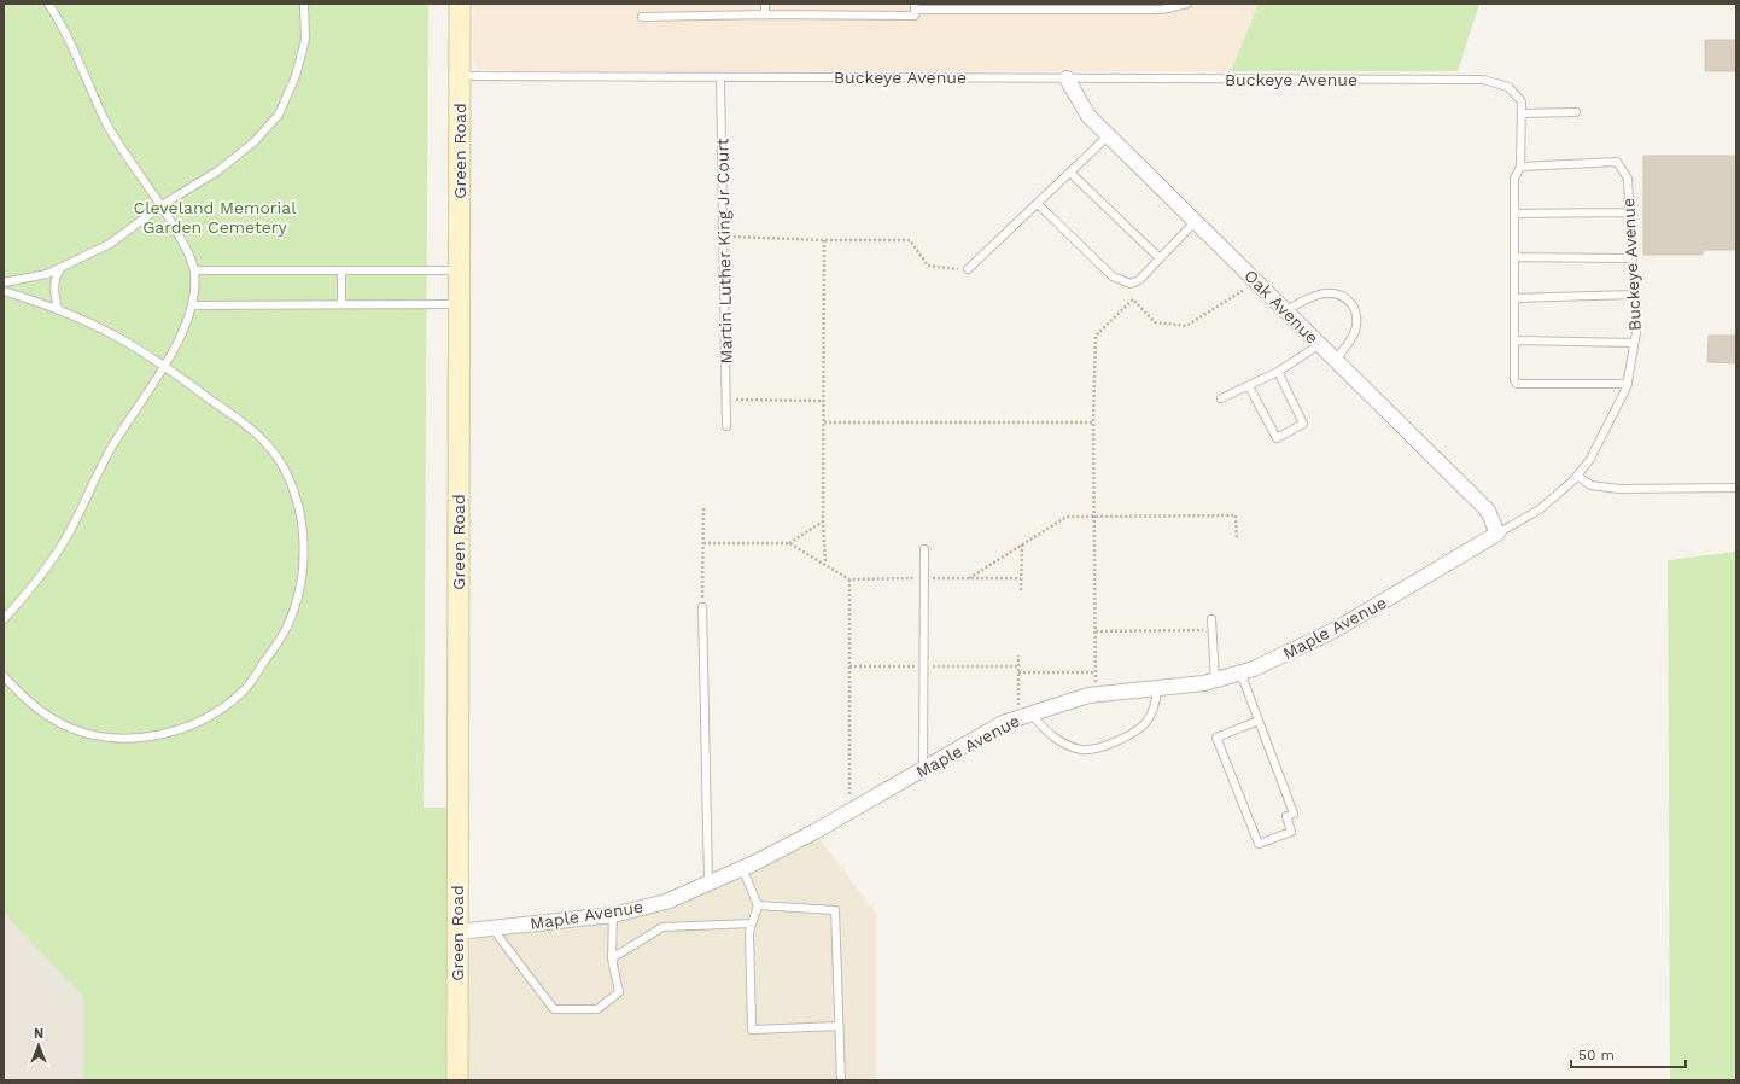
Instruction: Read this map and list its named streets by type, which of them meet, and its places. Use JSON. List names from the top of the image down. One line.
{"streets":{"main road":["Green Road"],"street":["Oak Avenue","Maple Avenue"],"lane":["Buckeye Avenue","Martin Luther King Jr Court"]},"crossings":[["Buckeye Avenue","Green Road"],["Buckeye Avenue","Martin Luther King Jr Court"],["Buckeye Avenue","Oak Avenue"],["Buckeye Avenue","Maple Avenue"],["Green Road","Maple Avenue"],["Oak Avenue","Maple Avenue"]],"parks":["Cleveland Memorial Garden Cemetery"],"scale_bar":"50 m","north":"top"}
